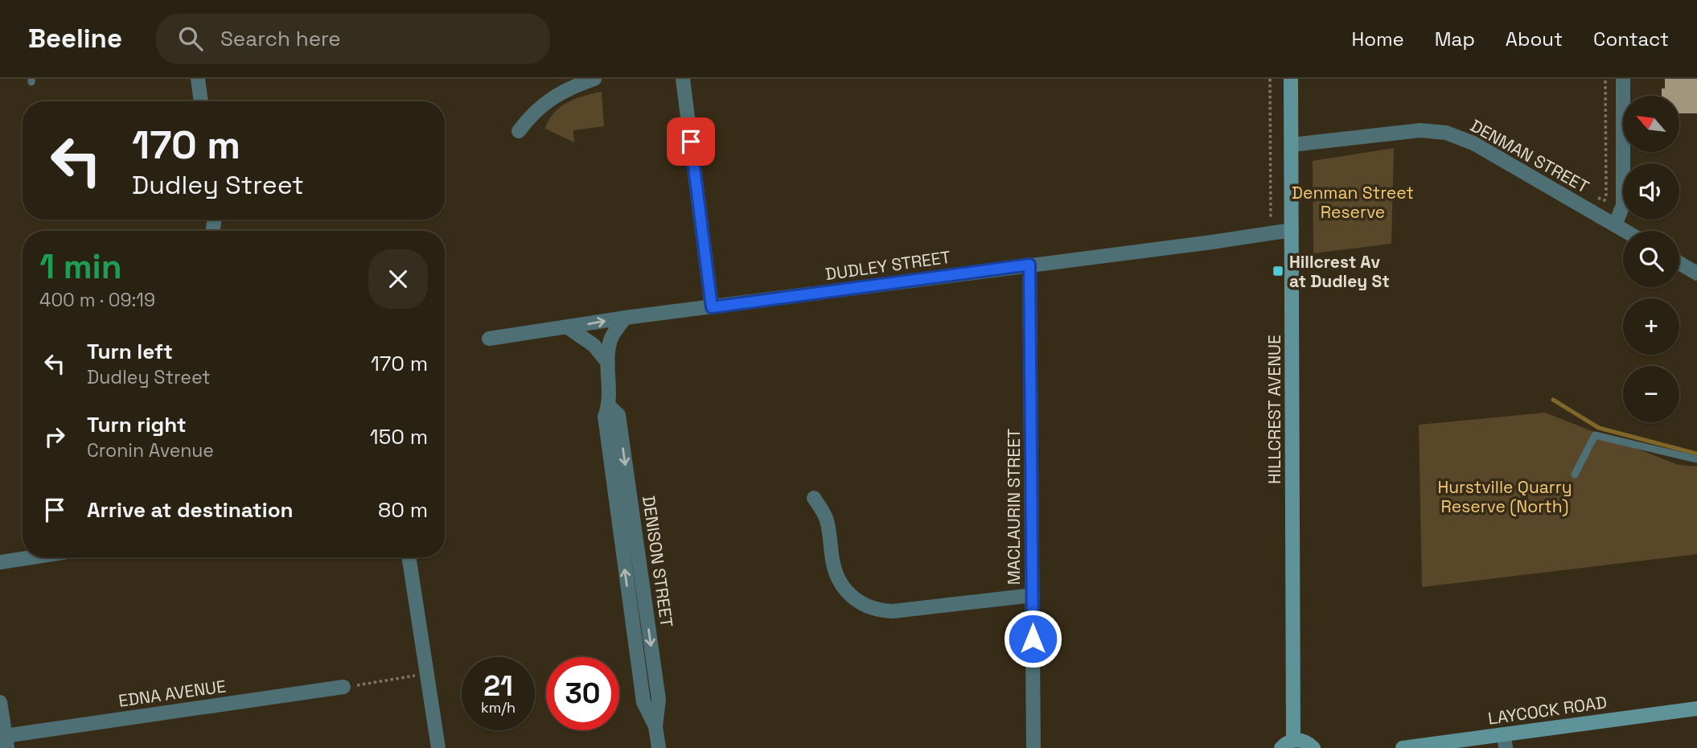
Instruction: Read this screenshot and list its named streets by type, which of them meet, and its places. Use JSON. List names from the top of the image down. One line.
{"streets":{"main road":["HILLCREST AVENUE","LAYCOCK ROAD"],"street":["DENMAN STREET","DUDLEY STREET","MACLAURIN STREET","DENISON STREET","EDNA AVENUE"]},"crossings":[["DENMAN STREET","HILLCREST AVENUE"],["DUDLEY STREET","HILLCREST AVENUE"],["DUDLEY STREET","MACLAURIN STREET"],["DUDLEY STREET","DENISON STREET"]],"parks":["Denman Street Reserve","Hurstville Quarry Reserve (North)"],"places":{"transit":["Hillcrest Av at Dudley St"]},"north":"top left","page":{"header":"Beeline","search":"Search here","nav":["Home","Map","About","Contact"],"map_buttons":["+","−"],"turn":["170 m","Dudley Street"],"heading":["1 min","400 m · 09:19"],"list":[{"name":"Turn left","note":"Dudley Street","value":"170 m"},{"name":"Turn right","note":"Cronin Avenue","value":"150 m"},{"name":"Arrive at destination","value":"80 m"}],"speed":"21 km/h","limit":"30"}}
